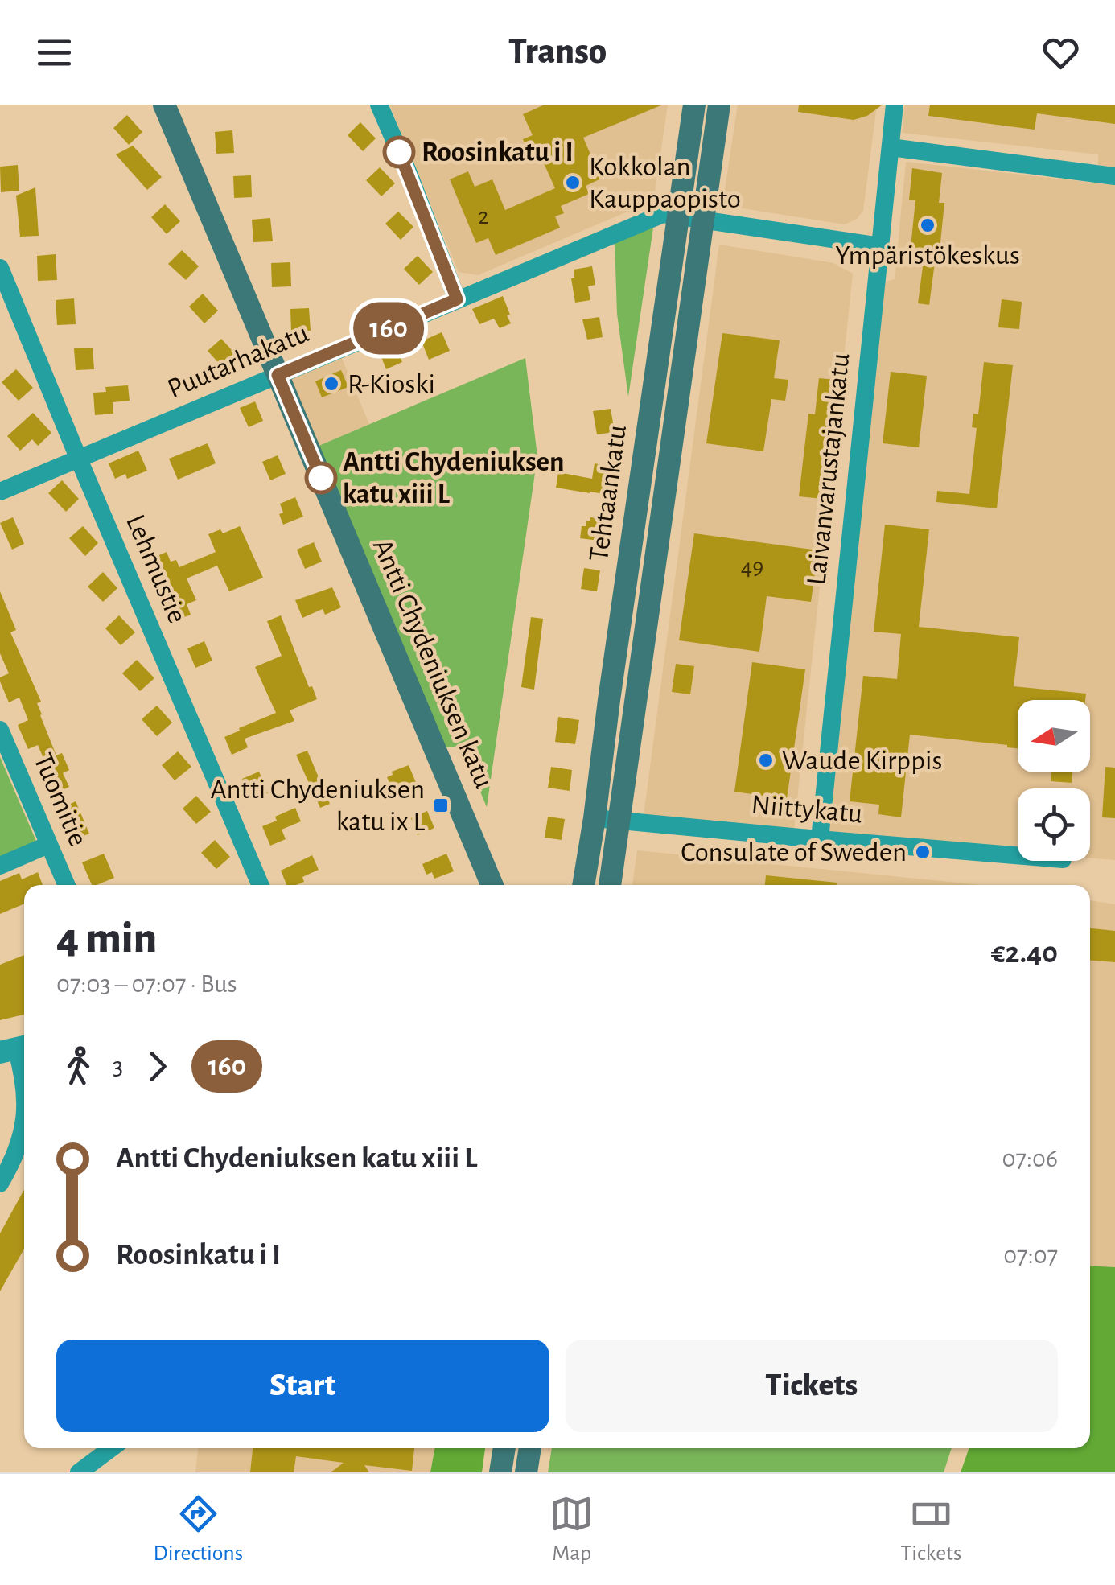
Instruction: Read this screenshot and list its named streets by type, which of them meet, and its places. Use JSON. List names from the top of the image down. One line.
{"streets":{"main road":["Tehtaankatu","Antti Chydeniuksen katu"],"street":["Puutarhakatu","Laivanvarustajankatu","Lehmustie","Tuomitie","Niittykatu"]},"crossings":[["Puutarhakatu","Tehtaankatu"],["Puutarhakatu","Lehmustie"],["Puutarhakatu","Antti Chydeniuksen katu"],["Laivanvarustajankatu","Niittykatu"],["Tehtaankatu","Niittykatu"]],"places":{"other":["Roosinkatu i I","Kokkolan Kauppaopisto","Ympäristökeskus","R-Kioski","Antti Chydeniuksen katu xiii L","Waude Kirppis","Consulate of Sweden"],"transit":["Antti Chydeniuksen katu ix L"]},"lines":["bus line 160"],"house_numbers":["2","49"],"north":"left","page":{"header":"Transo","on_map":"160","heading":["4 min","07:03 – 07:07 · Bus","€2.40"],"legs":["3","160"],"list":[{"name":"Antti Chydeniuksen katu xiii L","value":"07:06"},{"name":"Roosinkatu i I","value":"07:07"}],"buttons":["Start","Tickets"],"tabs":["Directions","Map","Tickets"]}}
